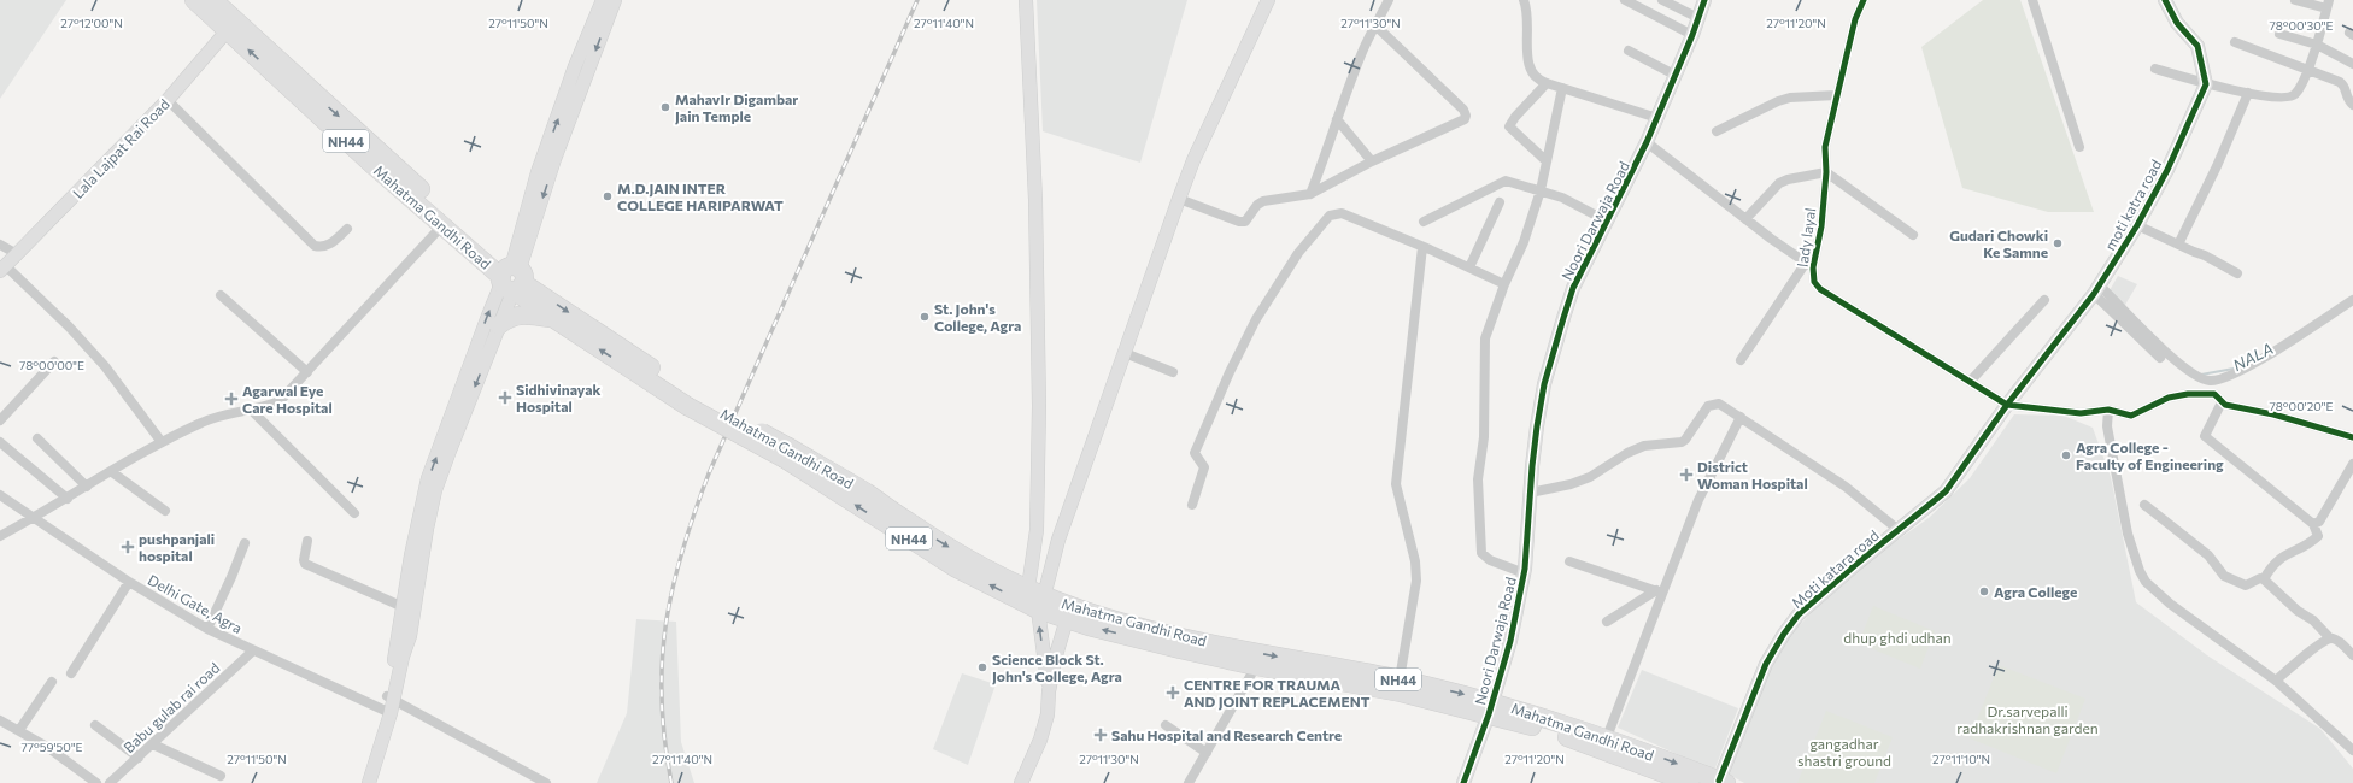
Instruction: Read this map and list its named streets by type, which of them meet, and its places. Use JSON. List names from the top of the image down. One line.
{"streets":{"highway":["NH44","Mahatma Gandhi Road"],"street":["Lala Lajpat Rai Road","moti katra road","Noori Darwaja Road","lady layal","Moti katara road","Delhi Gate, Agra","Babu gulab rai road"]},"crossings":[["Lala Lajpat Rai Road","Mahatma Gandhi Road"],["moti katra road","lady layal"],["moti katra road","Moti katara road"],["Mahatma Gandhi Road","Noori Darwaja Road"],["Mahatma Gandhi Road","Moti katara road"],["lady layal","Moti katara road"],["Delhi Gate, Agra","Babu gulab rai road"]],"water":["NALA"],"parks":["dhup ghdi udhan","Dr.sarvepalli radhakrishnan garden","gangadhar shastri ground"],"places":{"other":["MahavIr Digambar Jain Temple","M.D.JAIN INTER COLLEGE HARIPARWAT","Gudari Chowki Ke Samne","St. John's College, Agra","Agra College - Faculty of Engineering","Agra College","Science Block St. John's College, Agra"],"health":["Sidhivinayak Hospital","Agarwal Eye Care Hospital","District Woman Hospital","pushpanjali hospital","CENTRE FOR TRAUMA AND JOINT REPLACEMENT","Sahu Hospital and Research Centre"]},"coordinates":["27°12'00\"N","27°11'50\"N","27°11'40\"N","27°11'30\"N","27°11'20\"N","78°00'30\"E","78°00'00\"E","78°00'20\"E","77°59'50\"E","27°11'10\"N"]}
